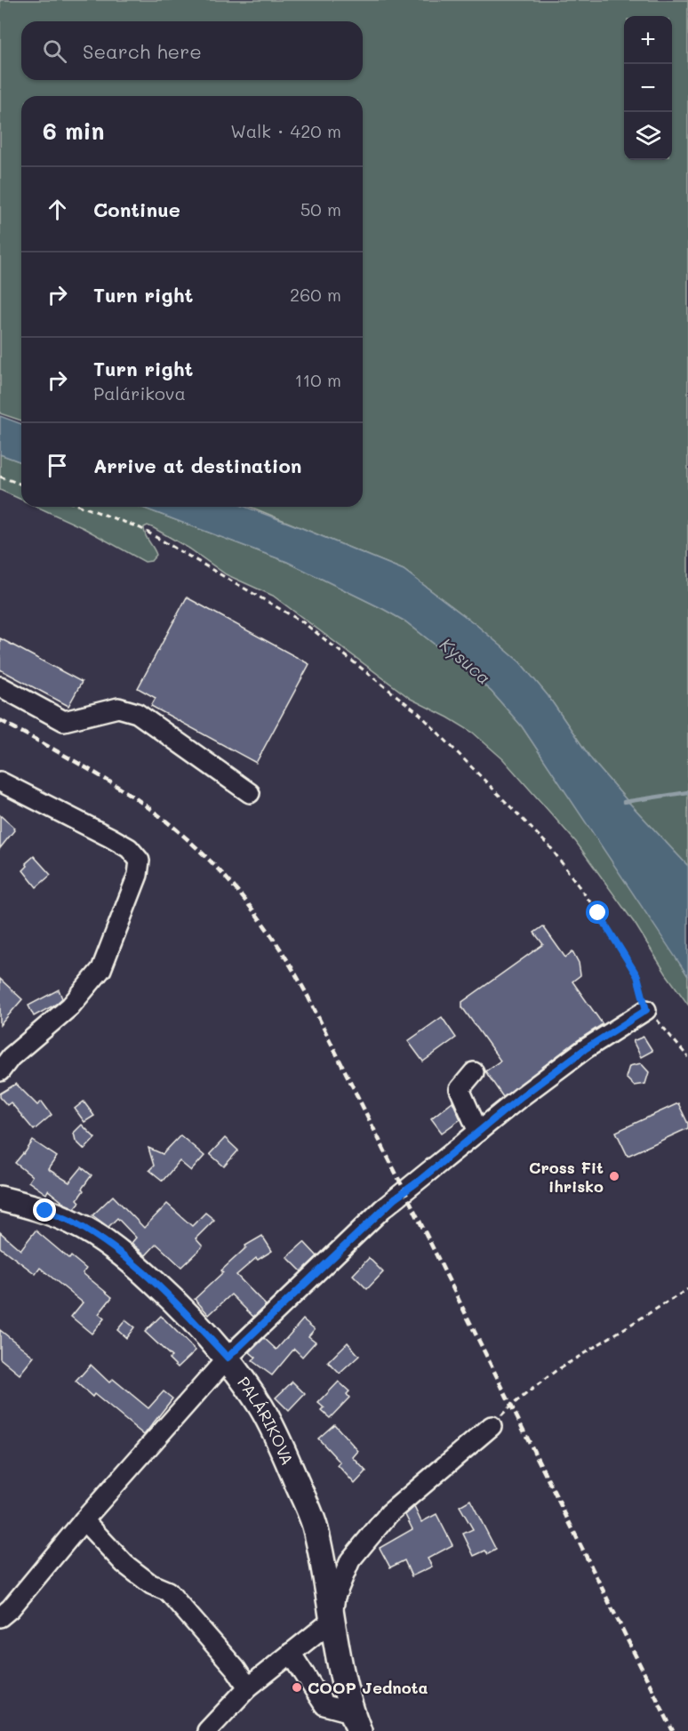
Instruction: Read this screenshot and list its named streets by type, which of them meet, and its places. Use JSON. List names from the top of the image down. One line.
{"streets":{"main road":["PALÁRIKOVA"]},"water":["Kysuca"],"places":["Cross Fit ihrisko","COOP Jednota"],"page":{"map_buttons":["+","−"],"search":"Search here","heading":["6 min","Walk · 420 m"],"list":[["Continue","50 m"],["Turn right","260 m"],["Turn right","Palárikova","110 m"],"Arrive at destination"]}}
